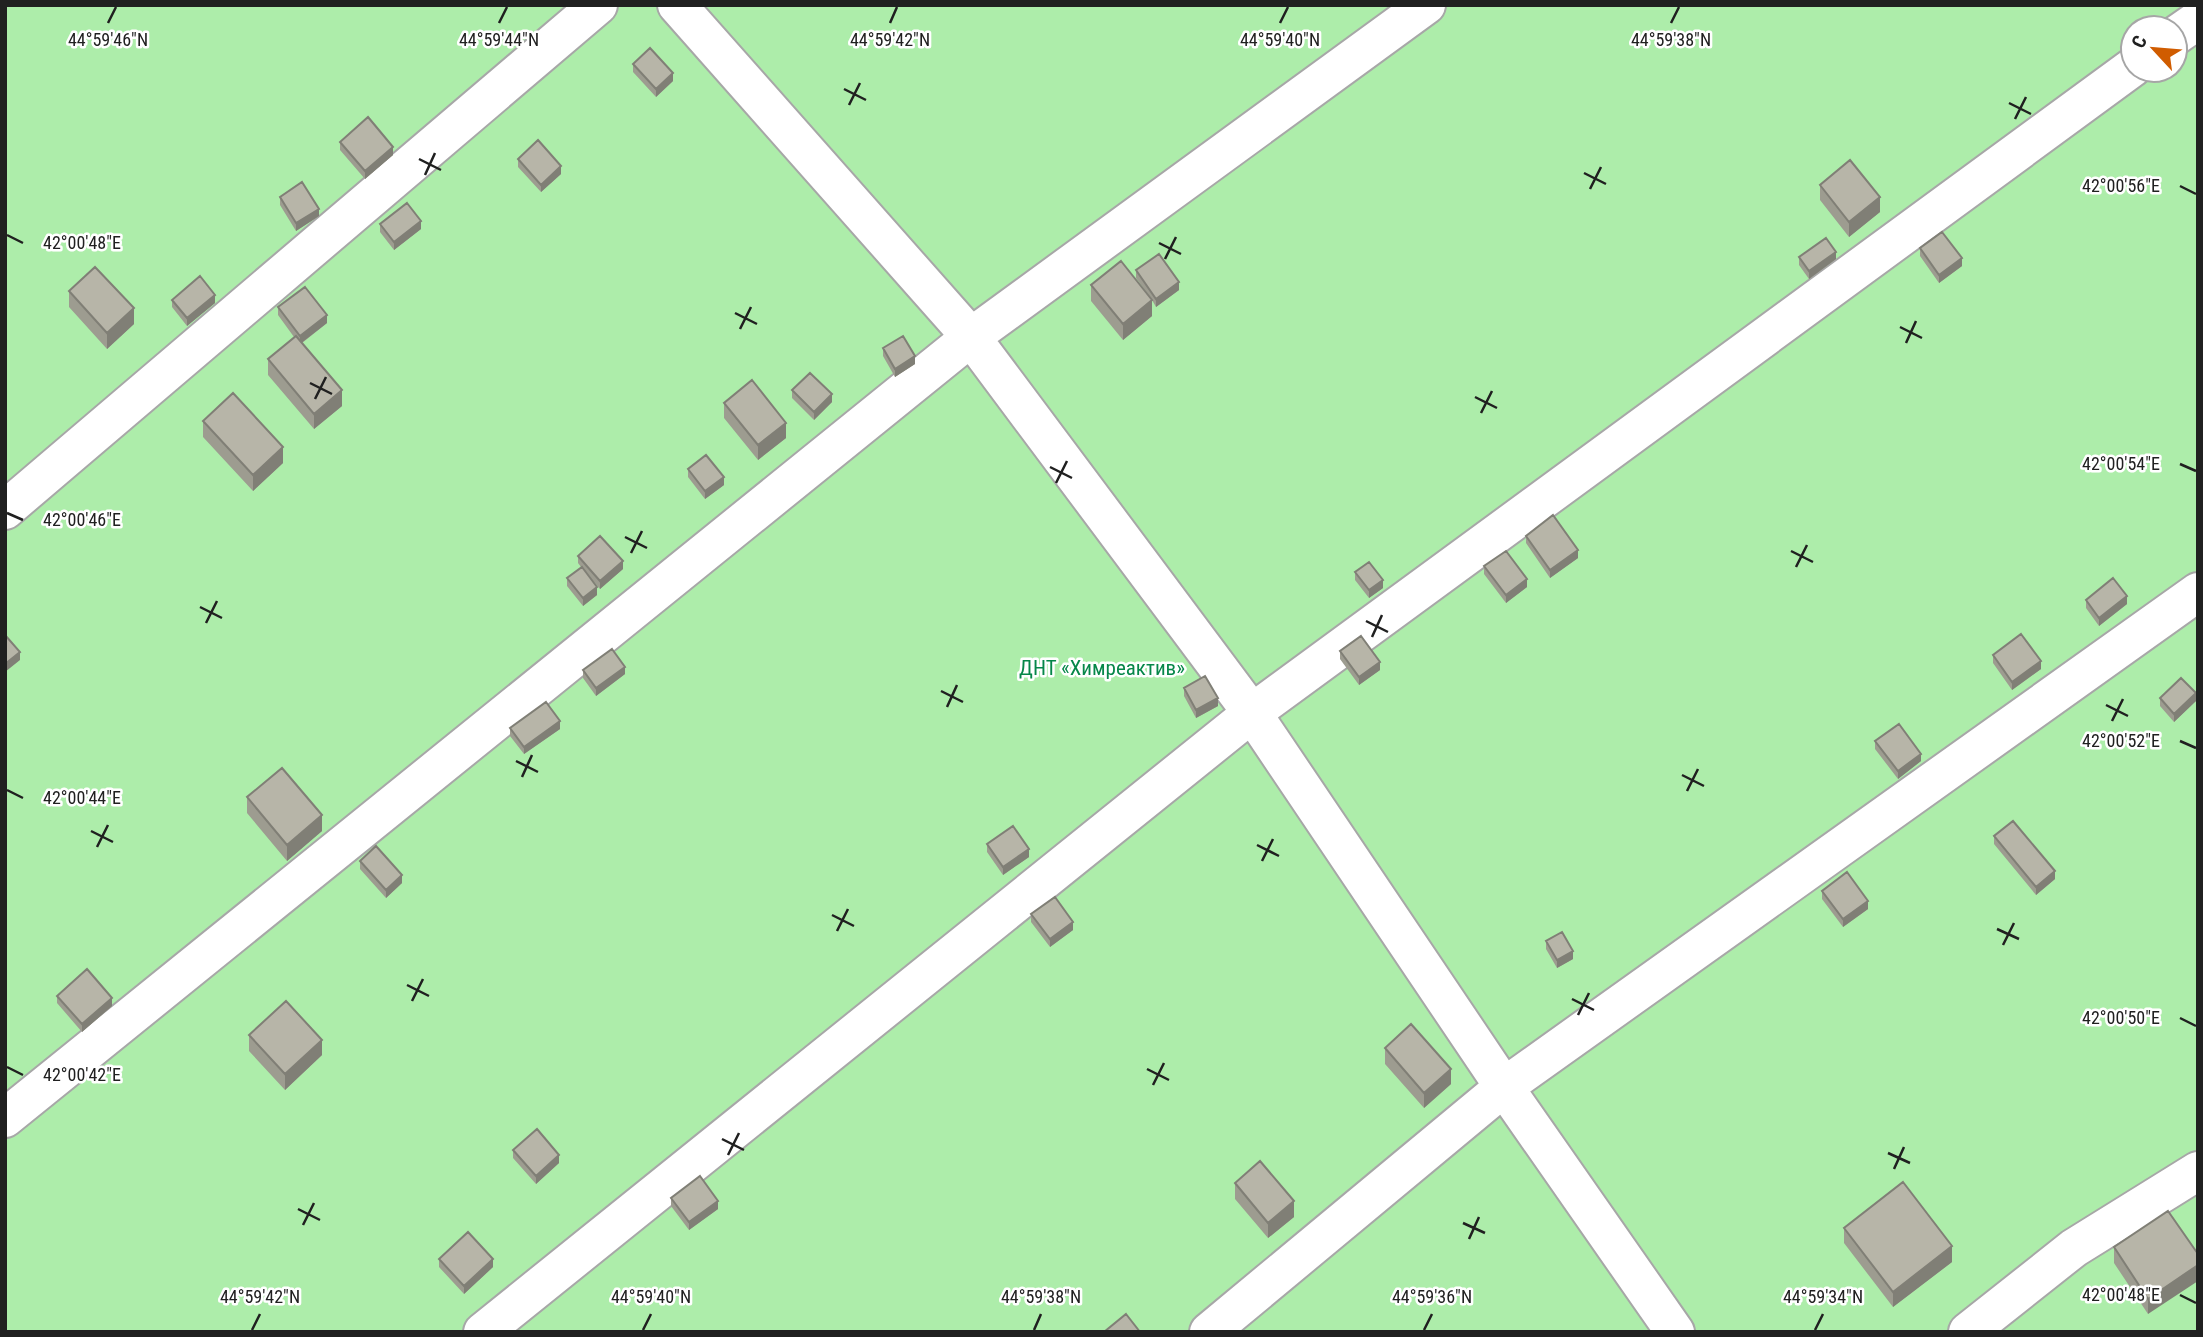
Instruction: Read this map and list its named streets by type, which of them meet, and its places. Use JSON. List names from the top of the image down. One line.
{"parks":["ДНТ «Химреактив»"],"north":"top left","coordinates":["44°59'46\"N","44°59'44\"N","44°59'42\"N","44°59'40\"N","44°59'38\"N","42°00'56\"E","42°00'48\"E","42°00'54\"E","42°00'46\"E","42°00'52\"E","42°00'44\"E","42°00'50\"E","42°00'42\"E","44°59'36\"N","44°59'34\"N"]}
